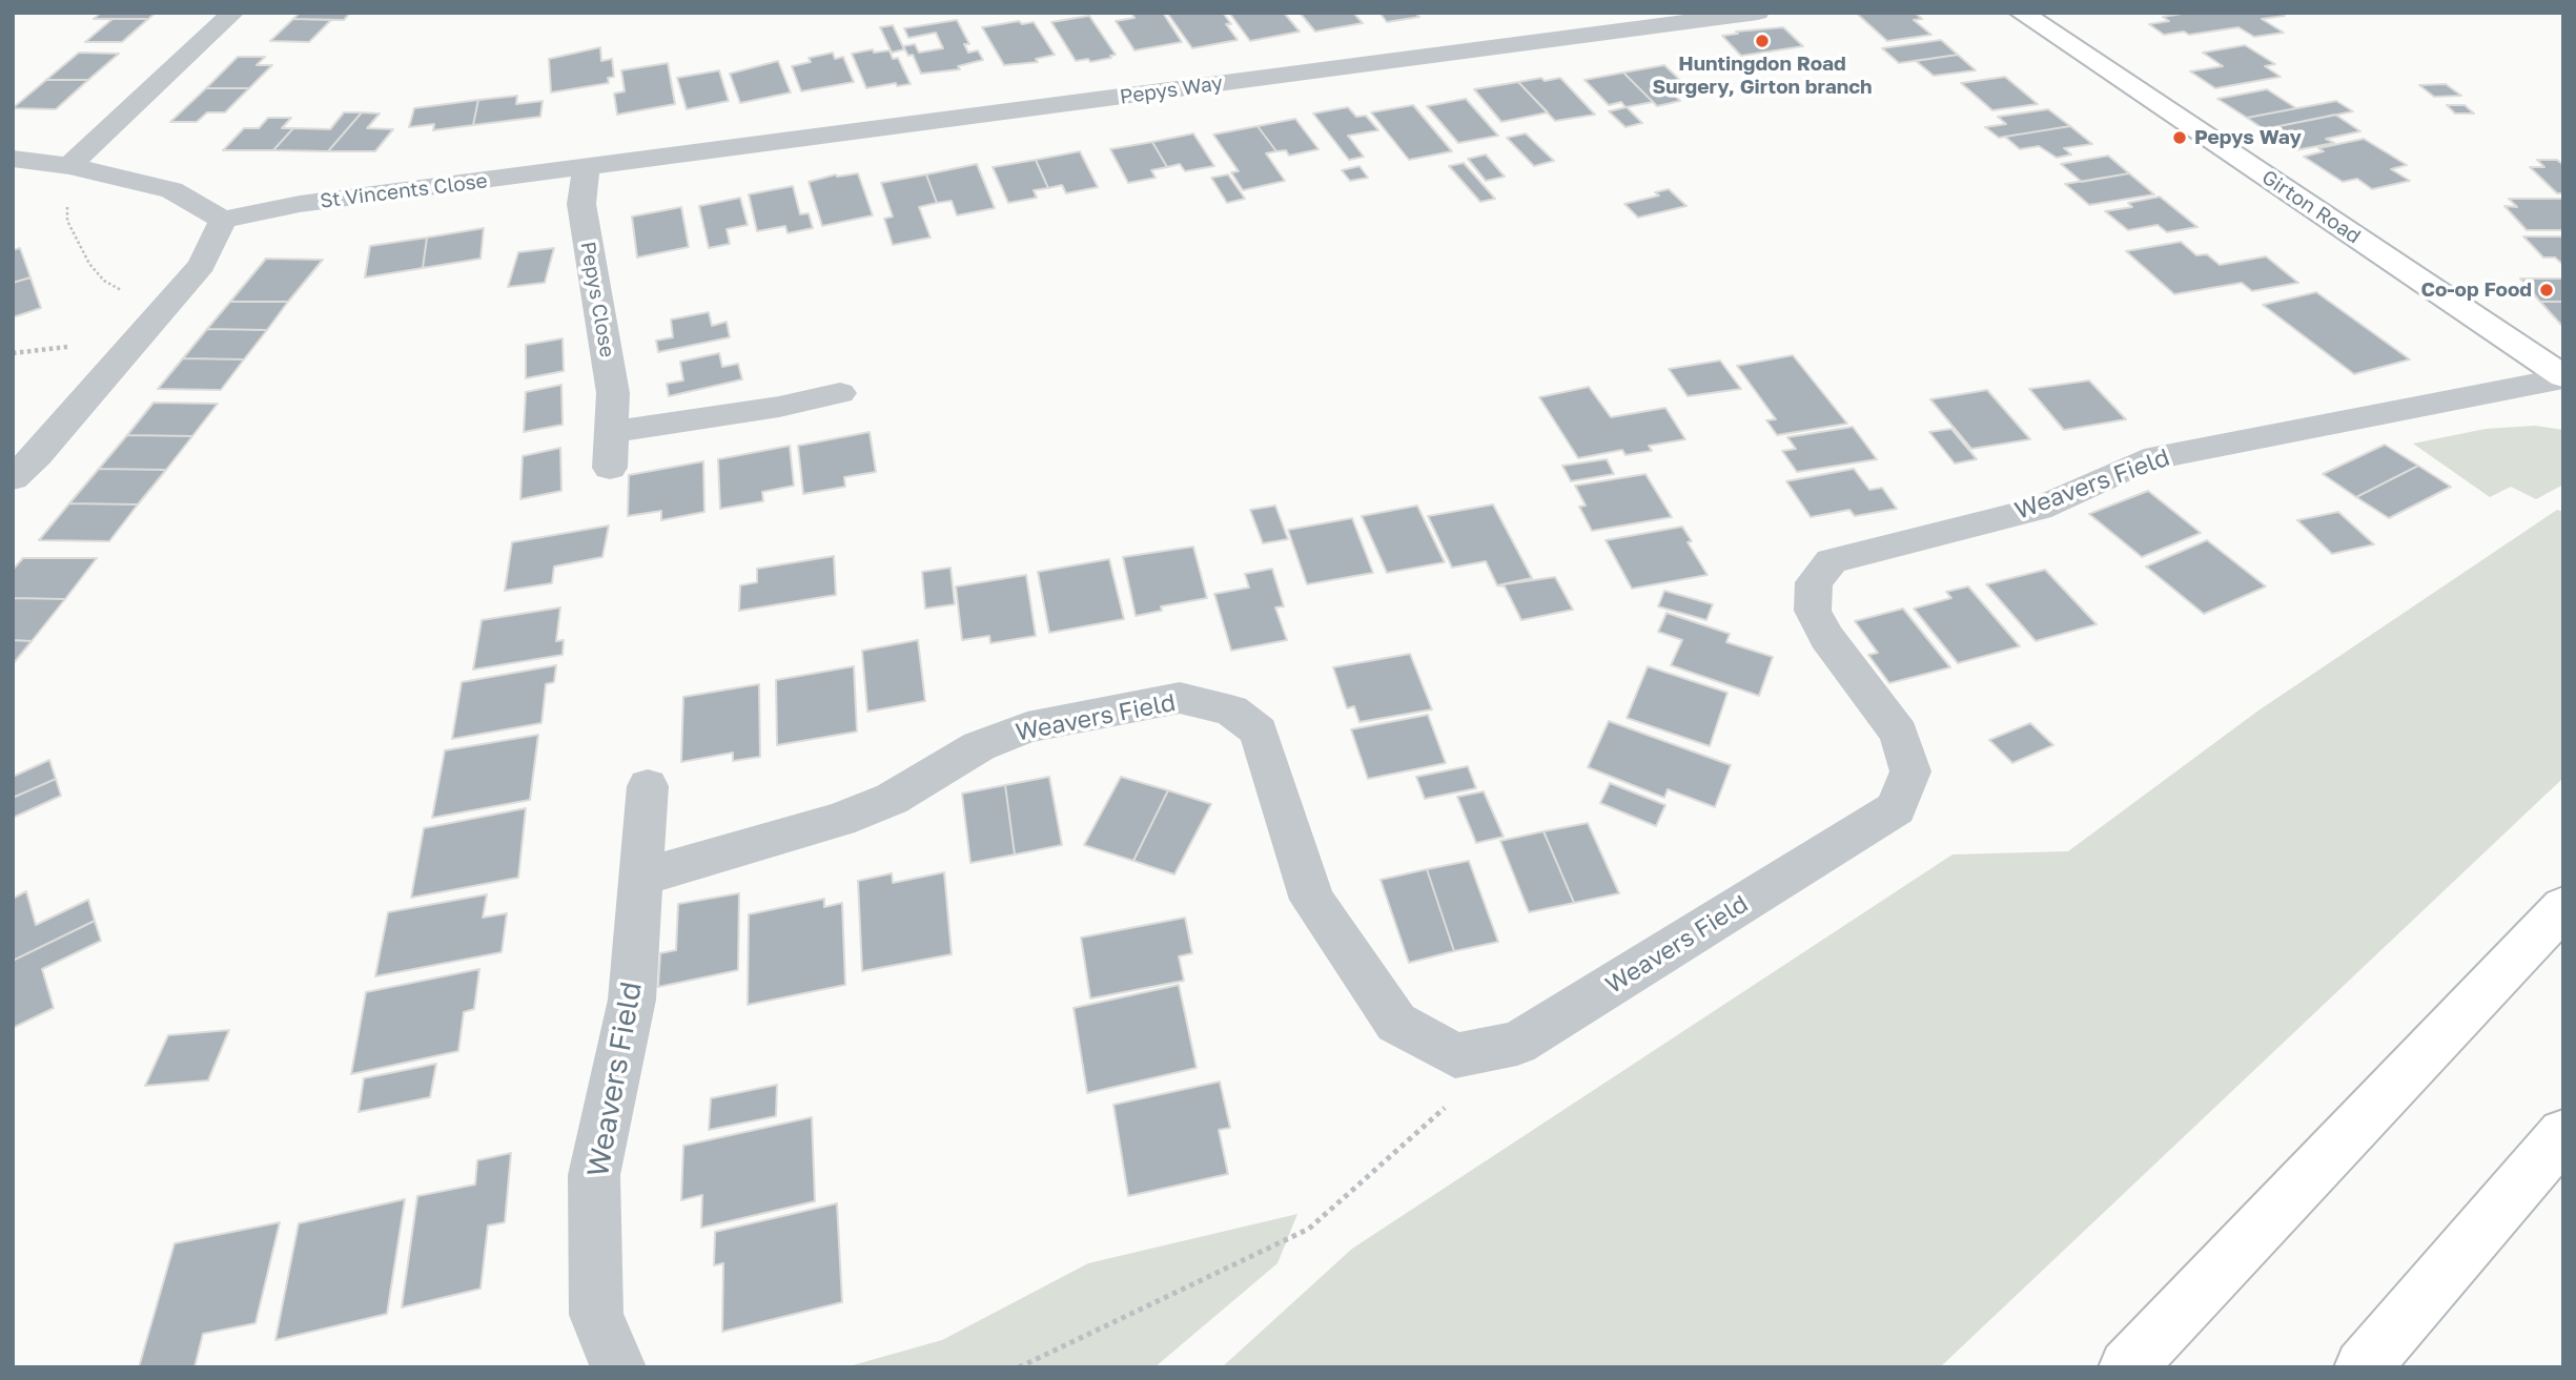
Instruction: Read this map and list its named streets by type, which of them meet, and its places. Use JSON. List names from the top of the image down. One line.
{"streets":{"main road":["Girton Road"],"street":["Pepys Way","St Vincents Close","Pepys Close","Weavers Field"]},"crossings":[["Pepys Way","St Vincents Close"],["Pepys Way","Pepys Close"],["St Vincents Close","Pepys Close"],["Girton Road","Weavers Field"]],"places":["Huntingdon Road Surgery, Girton branch","Pepys Way","Co-op Food"]}
